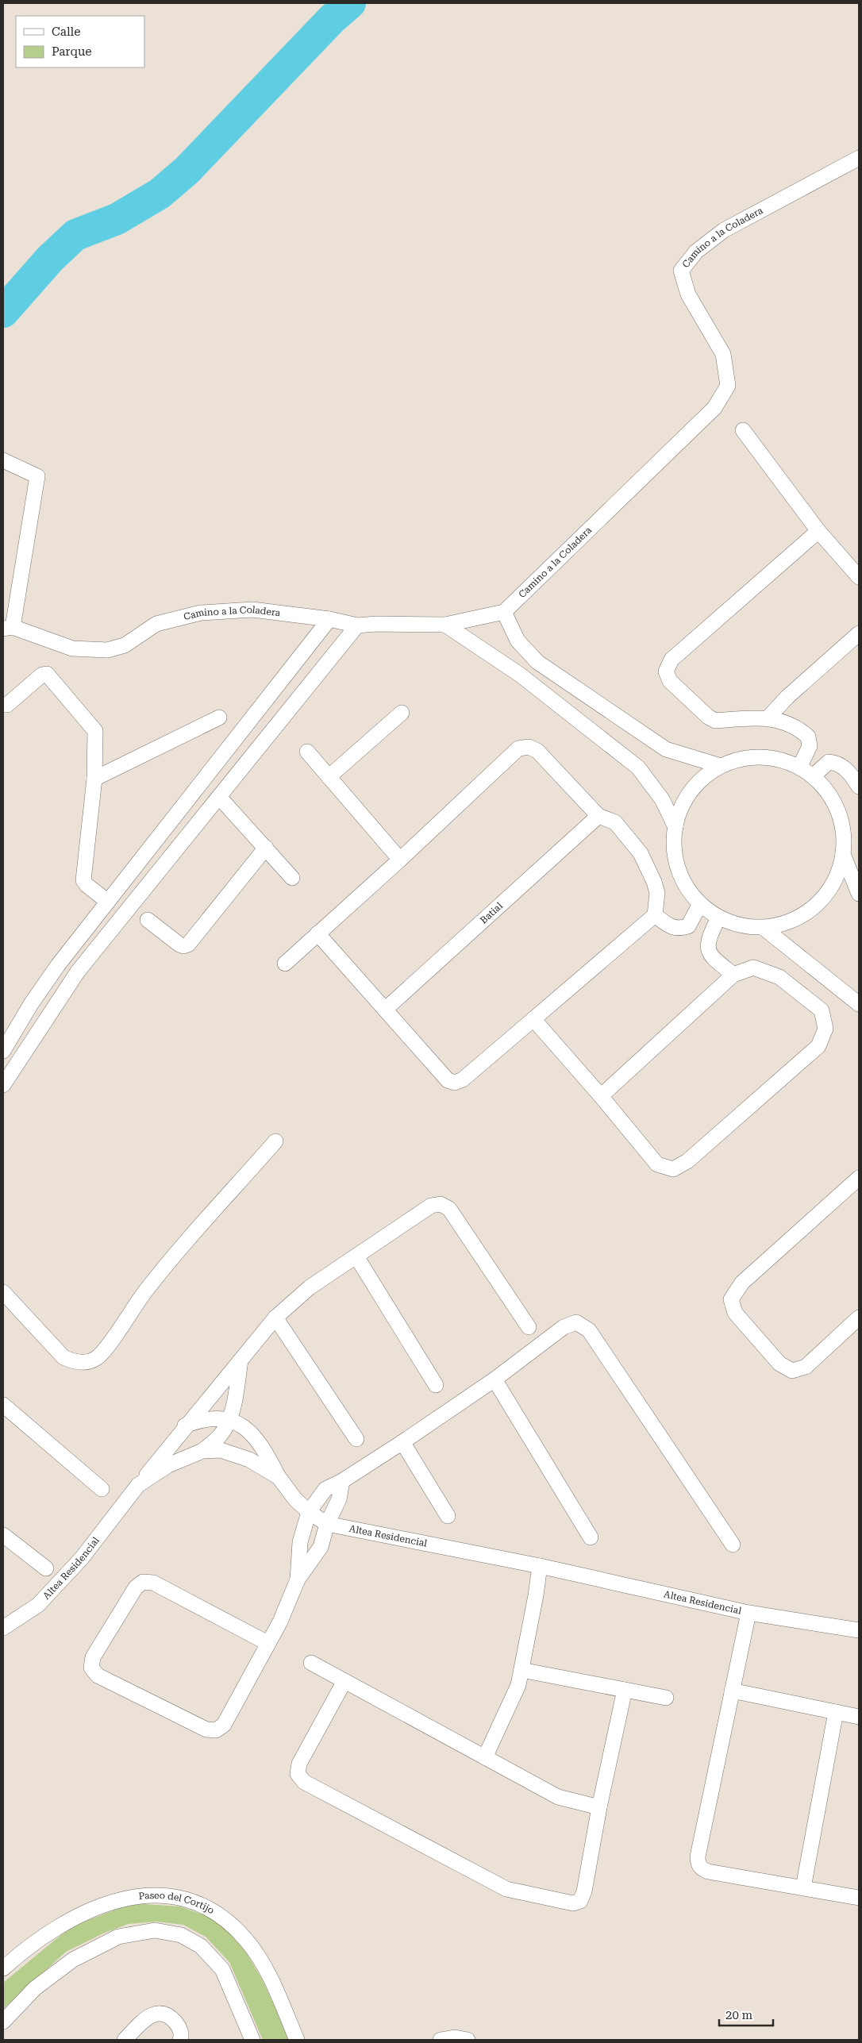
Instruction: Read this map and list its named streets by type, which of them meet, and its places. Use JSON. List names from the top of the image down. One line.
{"streets":{"street":["Camino a la Coladera","Batial","Altea Residencial","Paseo del Cortijo"]},"legend":["Calle","Parque"],"scale_bar":"20 m"}
